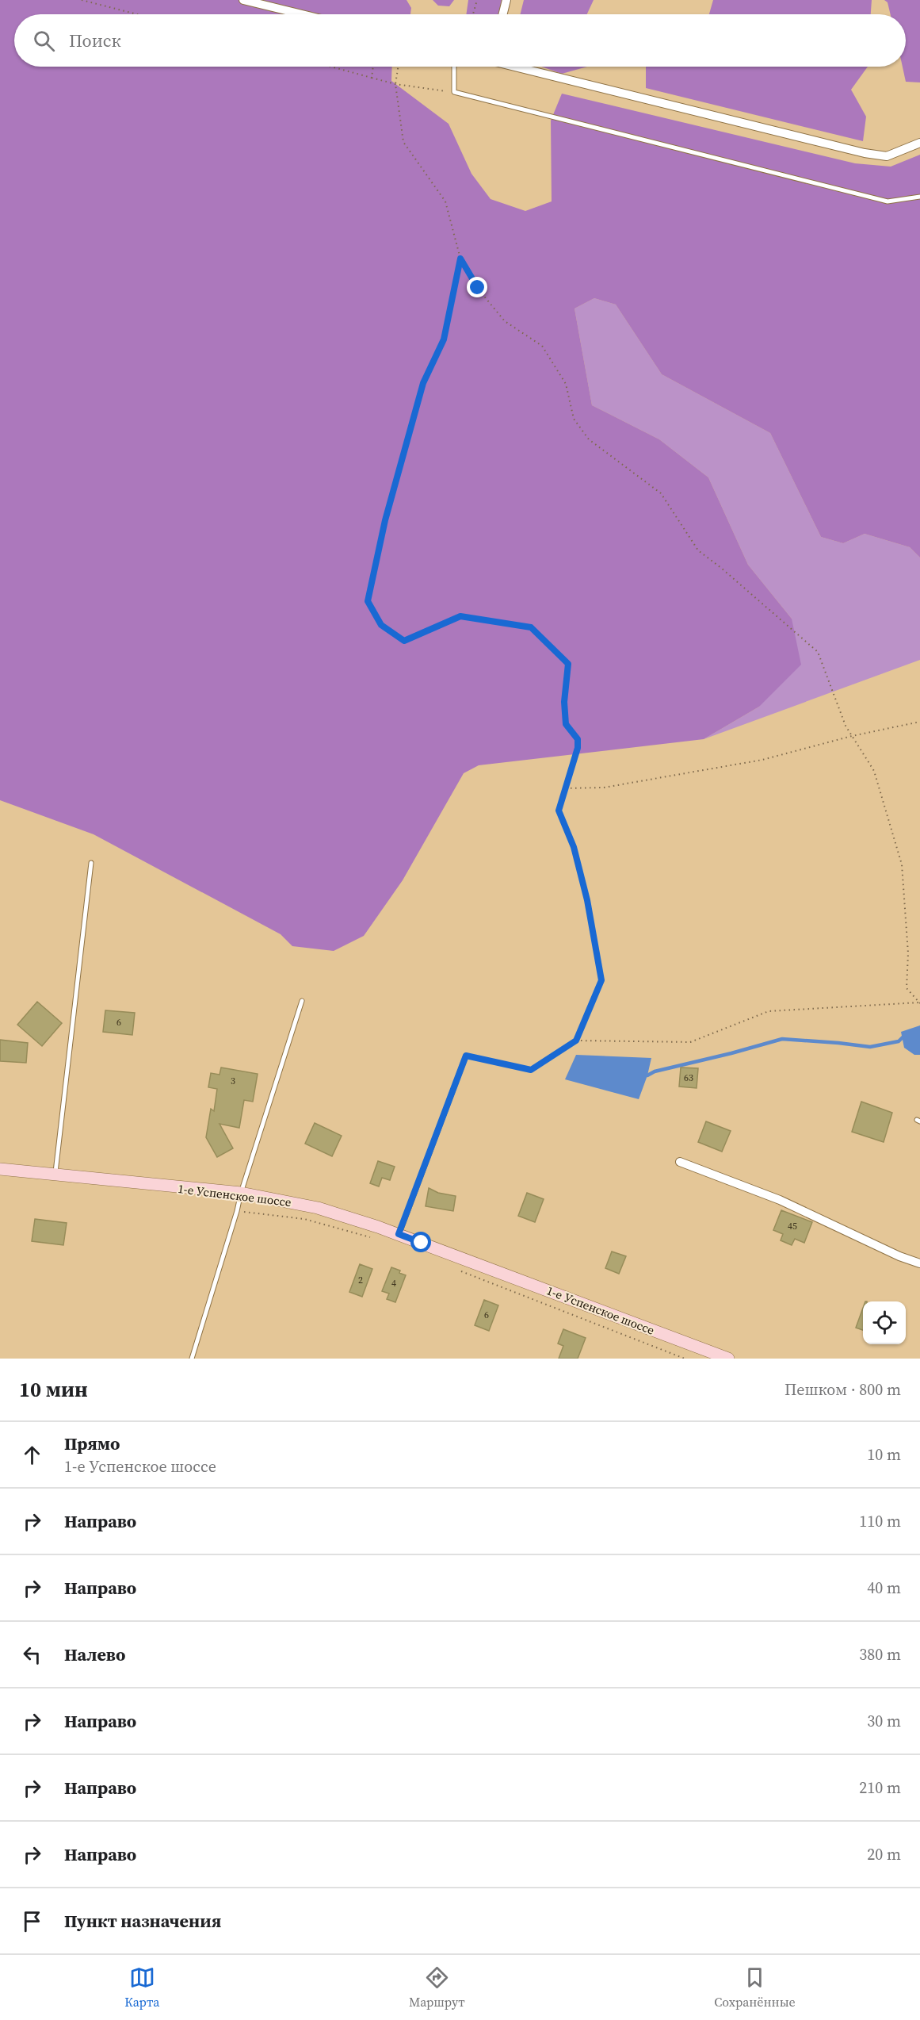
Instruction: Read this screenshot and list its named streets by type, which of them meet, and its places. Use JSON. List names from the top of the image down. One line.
{"streets":{"main road":["1-е Успенское шоссе"]},"house_numbers":["6","63","3","45","2","4","6"],"page":{"search":"Поиск","heading":["10 мин","Пешком · 800 m"],"list":[["Прямо","1-е Успенское шоссе","10 m"],["Направо","110 m"],["Направо","40 m"],["Налево","380 m"],["Направо","30 m"],["Направо","210 m"],["Направо","20 m"],"Пункт назначения"],"nav":["Карта","Маршрут","Сохранённые"]}}
